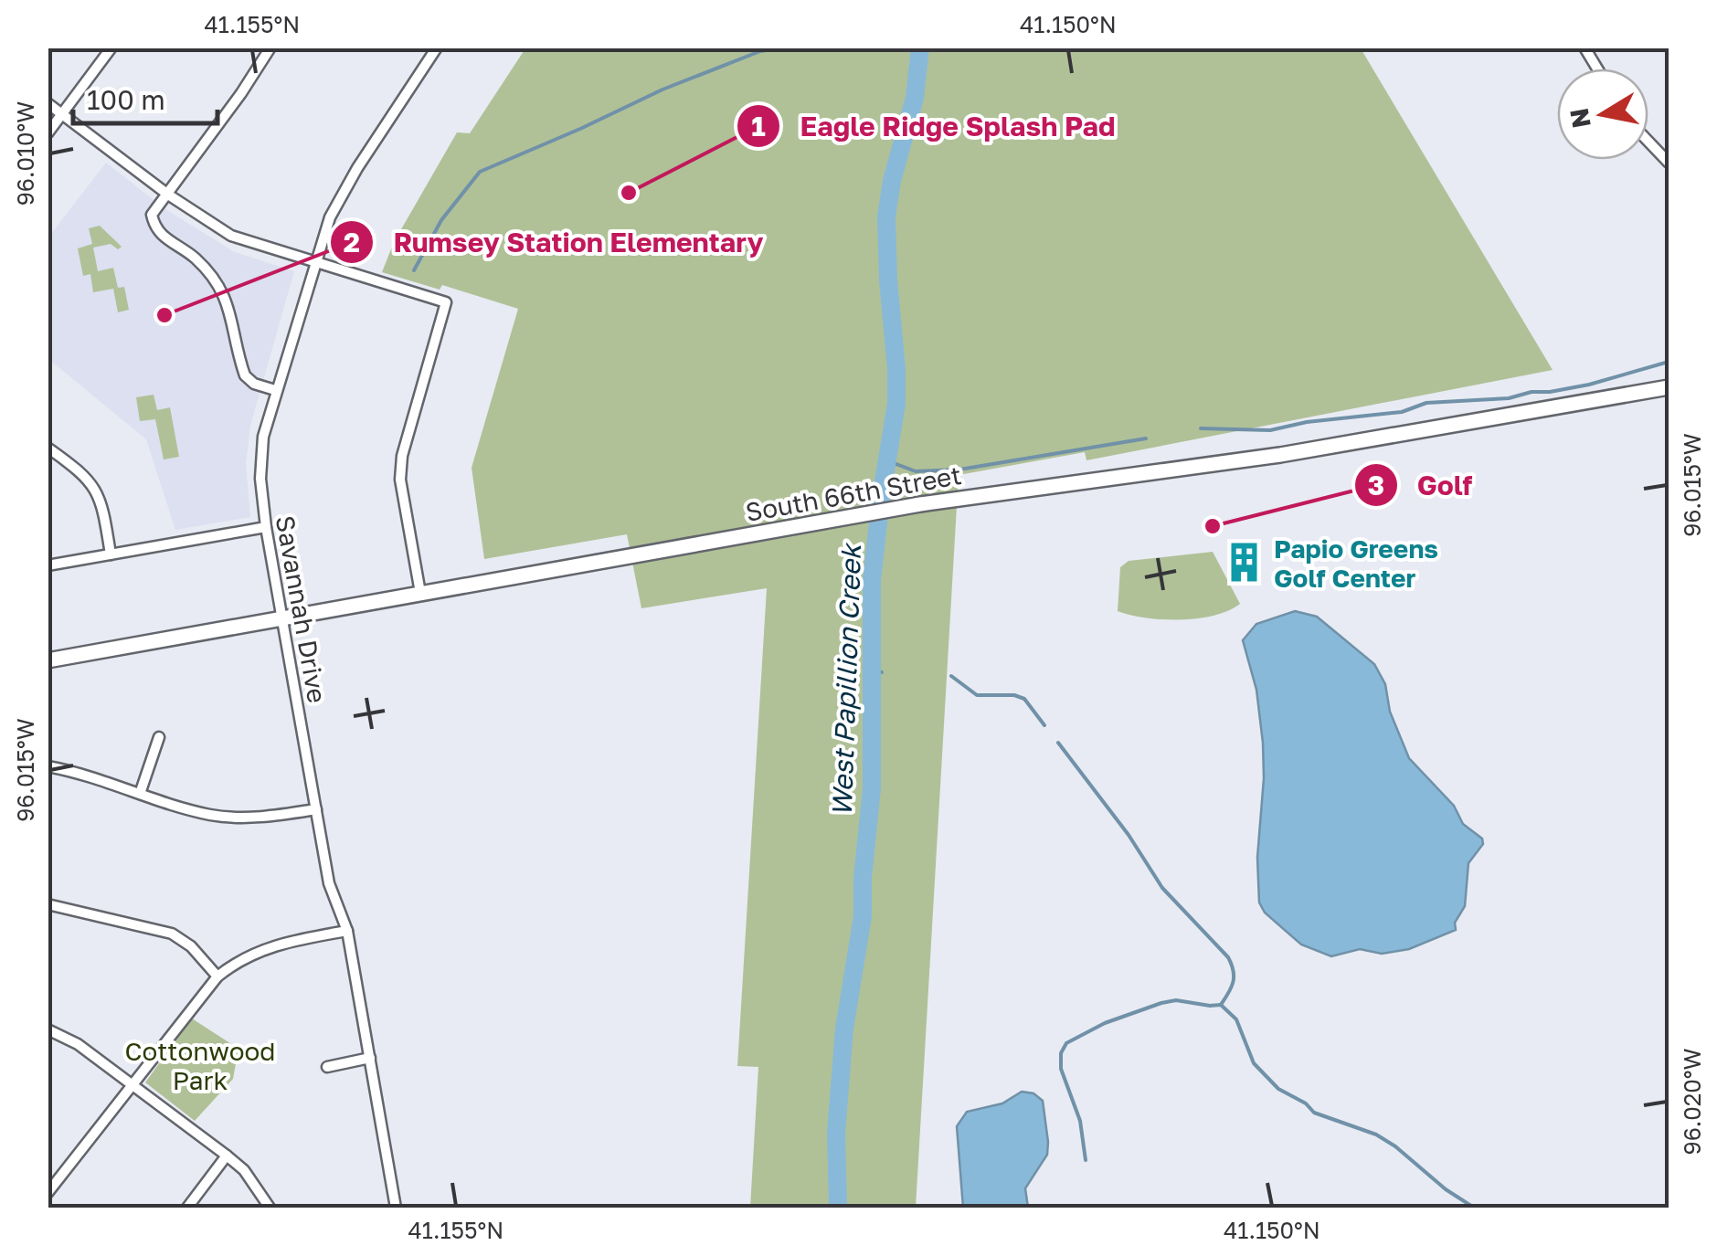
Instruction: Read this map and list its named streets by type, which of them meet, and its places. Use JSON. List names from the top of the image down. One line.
{"streets":{"street":["South 66th Street","Savannah Drive"]},"crossings":[["South 66th Street","Savannah Drive"]],"water":["West Papillion Creek"],"parks":["Cottonwood Park"],"places":{"other":["Eagle Ridge Splash Pad","Rumsey Station Elementary","Golf"],"building":["Papio Greens Golf Center"]},"scale_bar":"100 m","north":"left","coordinates":["41.155°N","41.150°N","96.010°W","96.015°W","96.020°W"]}
